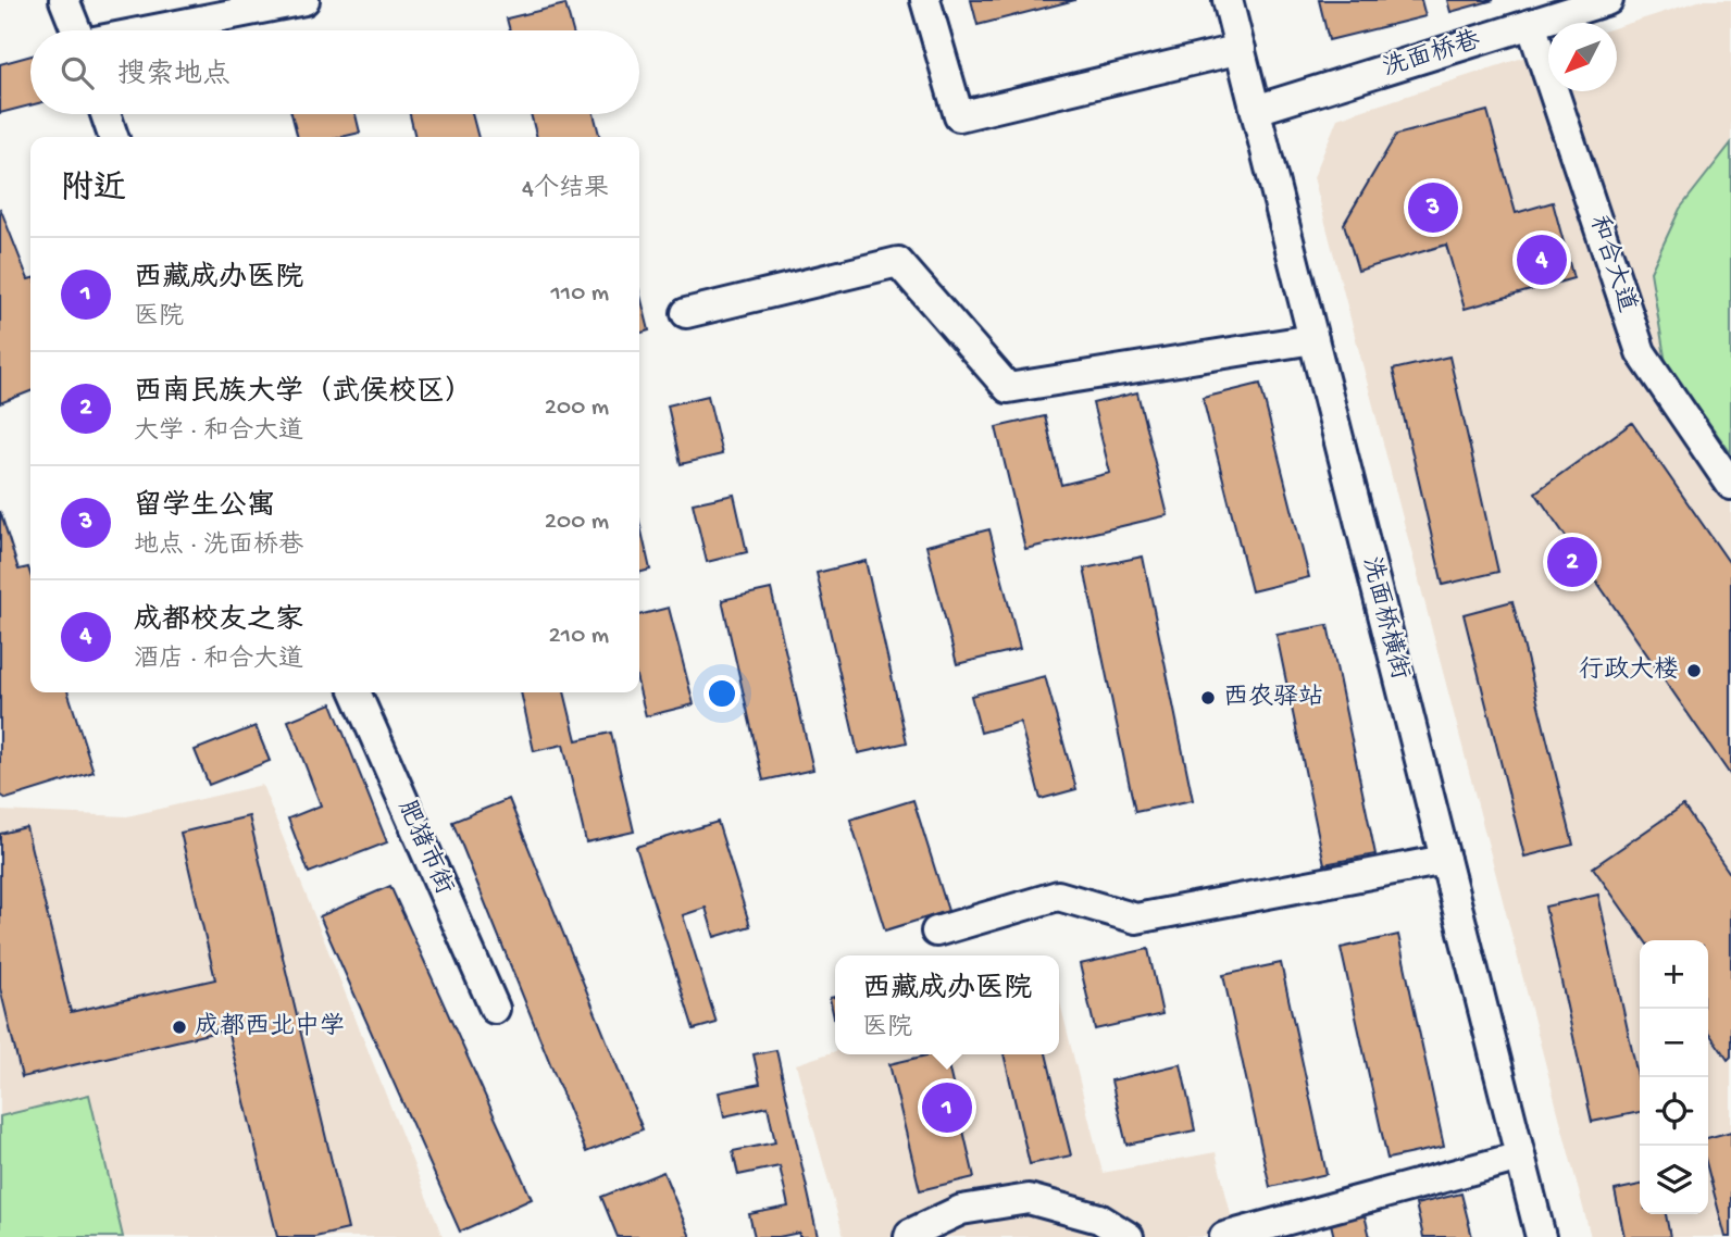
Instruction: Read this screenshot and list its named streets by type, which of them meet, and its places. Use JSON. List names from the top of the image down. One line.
{"streets":{"street":["洗面桥巷","和合大道","洗面桥横街","肥猪市街"]},"crossings":[["洗面桥巷","和合大道"],["洗面桥巷","洗面桥横街"]],"places":["行政大楼","西农驿站","成都西北中学"],"north":"bottom left","page":{"search":"搜索地点","heading":["附近","4个结果"],"pins":["3","4","2","1"],"list":[{"mark":"1","name":"西藏成办医院","note":"医院","value":"110 m"},{"mark":"2","name":"西南民族大学（武侯校区）","note":"大学 · 和合大道","value":"200 m"},{"mark":"3","name":"留学生公寓","note":"地点 · 洗面桥巷","value":"200 m"},{"mark":"4","name":"成都校友之家","note":"酒店 · 和合大道","value":"210 m"}],"map_buttons":["+","−"],"popup":["西藏成办医院","医院"]}}
